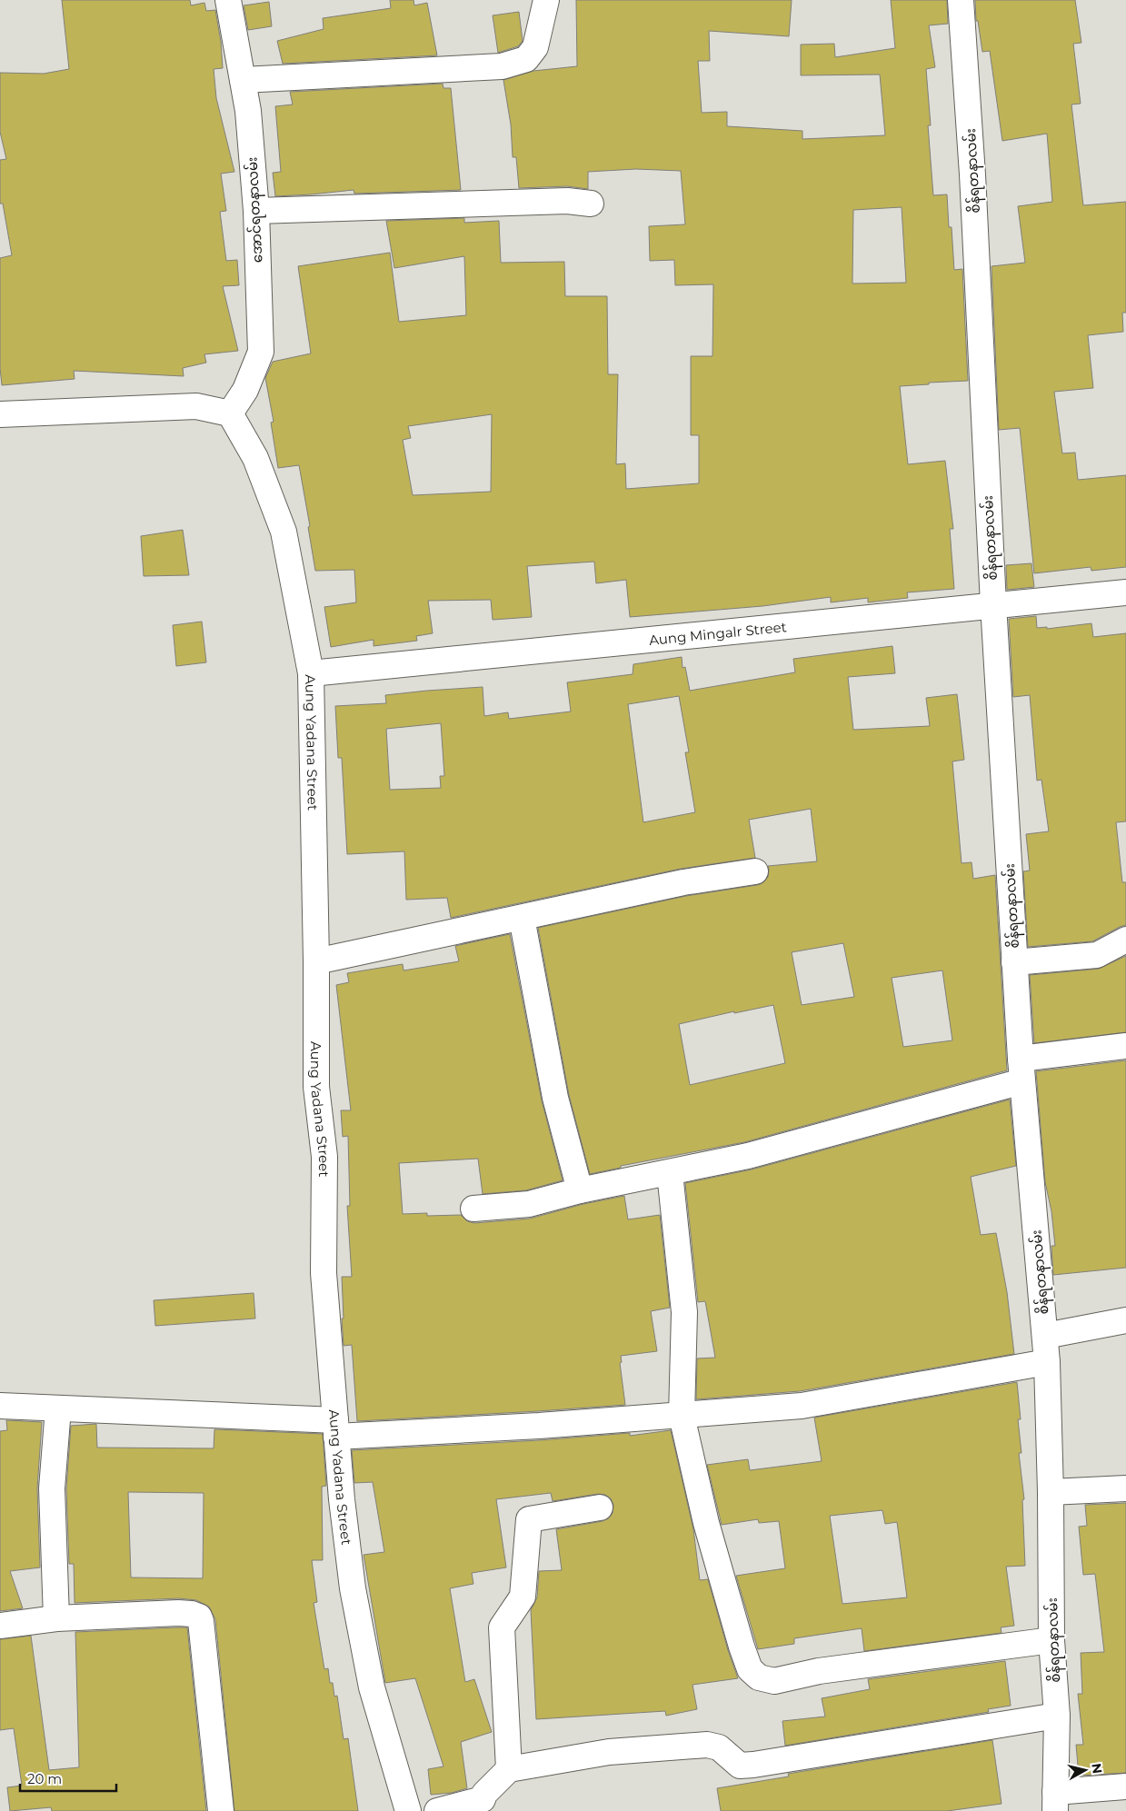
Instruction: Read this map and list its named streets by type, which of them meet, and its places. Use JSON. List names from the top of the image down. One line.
{"streets":{"street":["စိန်ရတနာလမ်း","အောင်ရတနာလမ်း","Aung Mingalr Street","Aung Yadana Street"]},"crossings":[["စိန်ရတနာလမ်း","Aung Mingalr Street"],["အောင်ရတနာလမ်း","Aung Yadana Street"],["Aung Mingalr Street","Aung Yadana Street"]],"scale_bar":"20 m","north":"right"}
